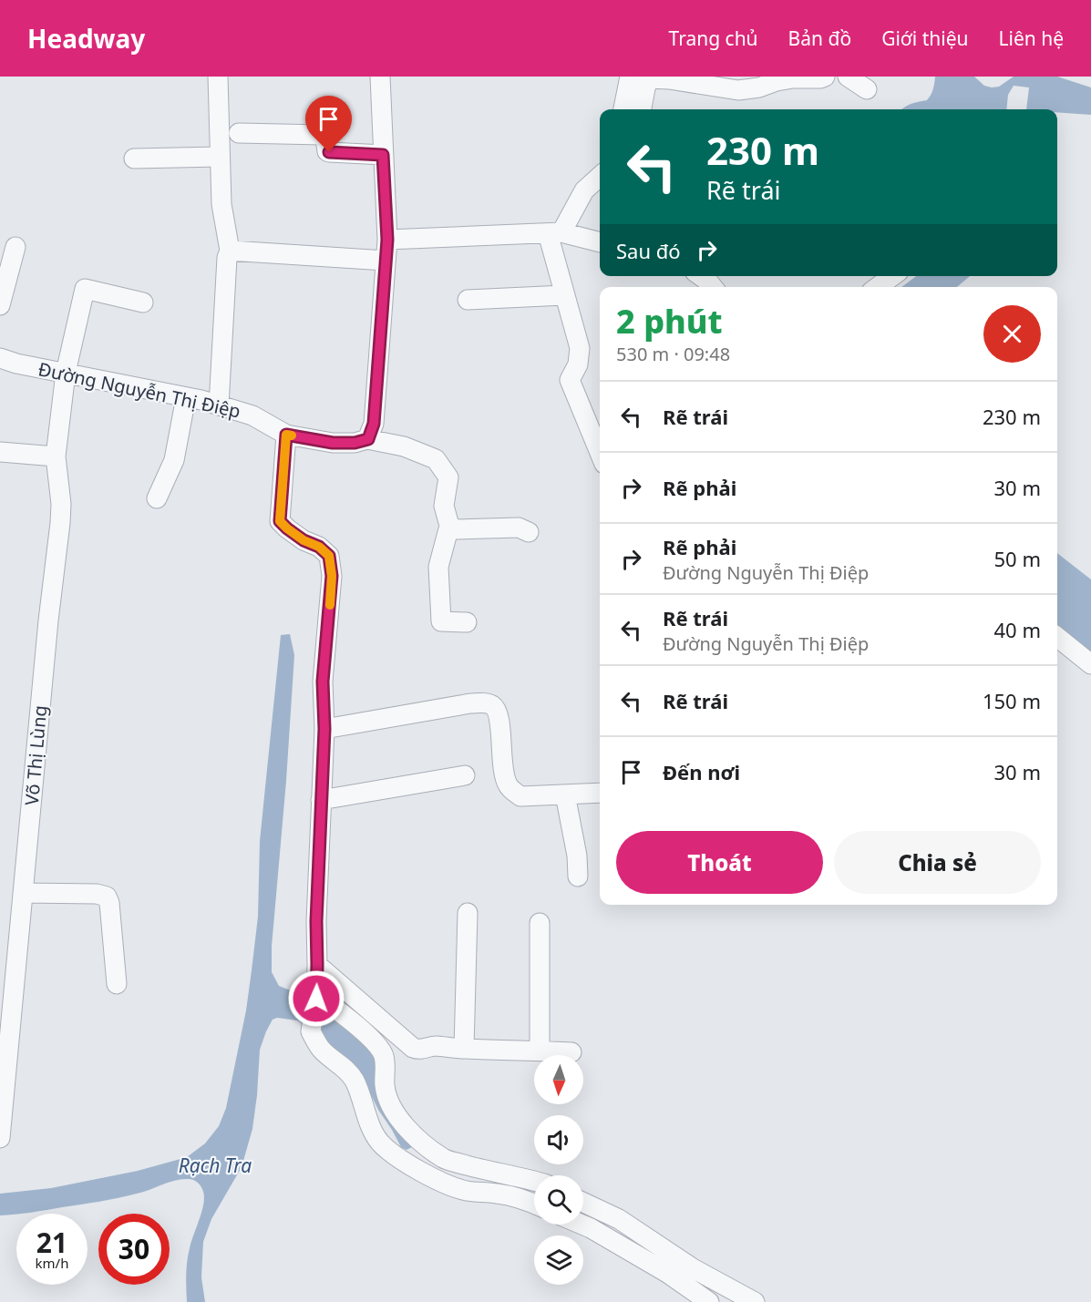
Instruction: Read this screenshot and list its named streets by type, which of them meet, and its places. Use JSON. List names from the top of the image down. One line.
{"streets":{"street":["Đường Nguyễn Thị Điệp","Võ Thị Lùng"]},"crossings":[["Đường Nguyễn Thị Điệp","Võ Thị Lùng"]],"water":["Rạch Tra"],"north":"bottom","page":{"header":"Headway","nav":["Trang chủ","Bản đồ","Giới thiệu","Liên hệ"],"turn":["230 m","Rẽ trái"],"then":"Sau đó","heading":["2 phút","530 m · 09:48"],"list":[{"name":"Rẽ trái","value":"230 m"},{"name":"Rẽ phải","value":"30 m"},{"name":"Rẽ phải","note":"Đường Nguyễn Thị Điệp","value":"50 m"},{"name":"Rẽ trái","note":"Đường Nguyễn Thị Điệp","value":"40 m"},{"name":"Rẽ trái","value":"150 m"},{"name":"Đến nơi","value":"30 m"}],"buttons":["Thoát","Chia sẻ"],"speed":"21 km/h","limit":"30"}}
